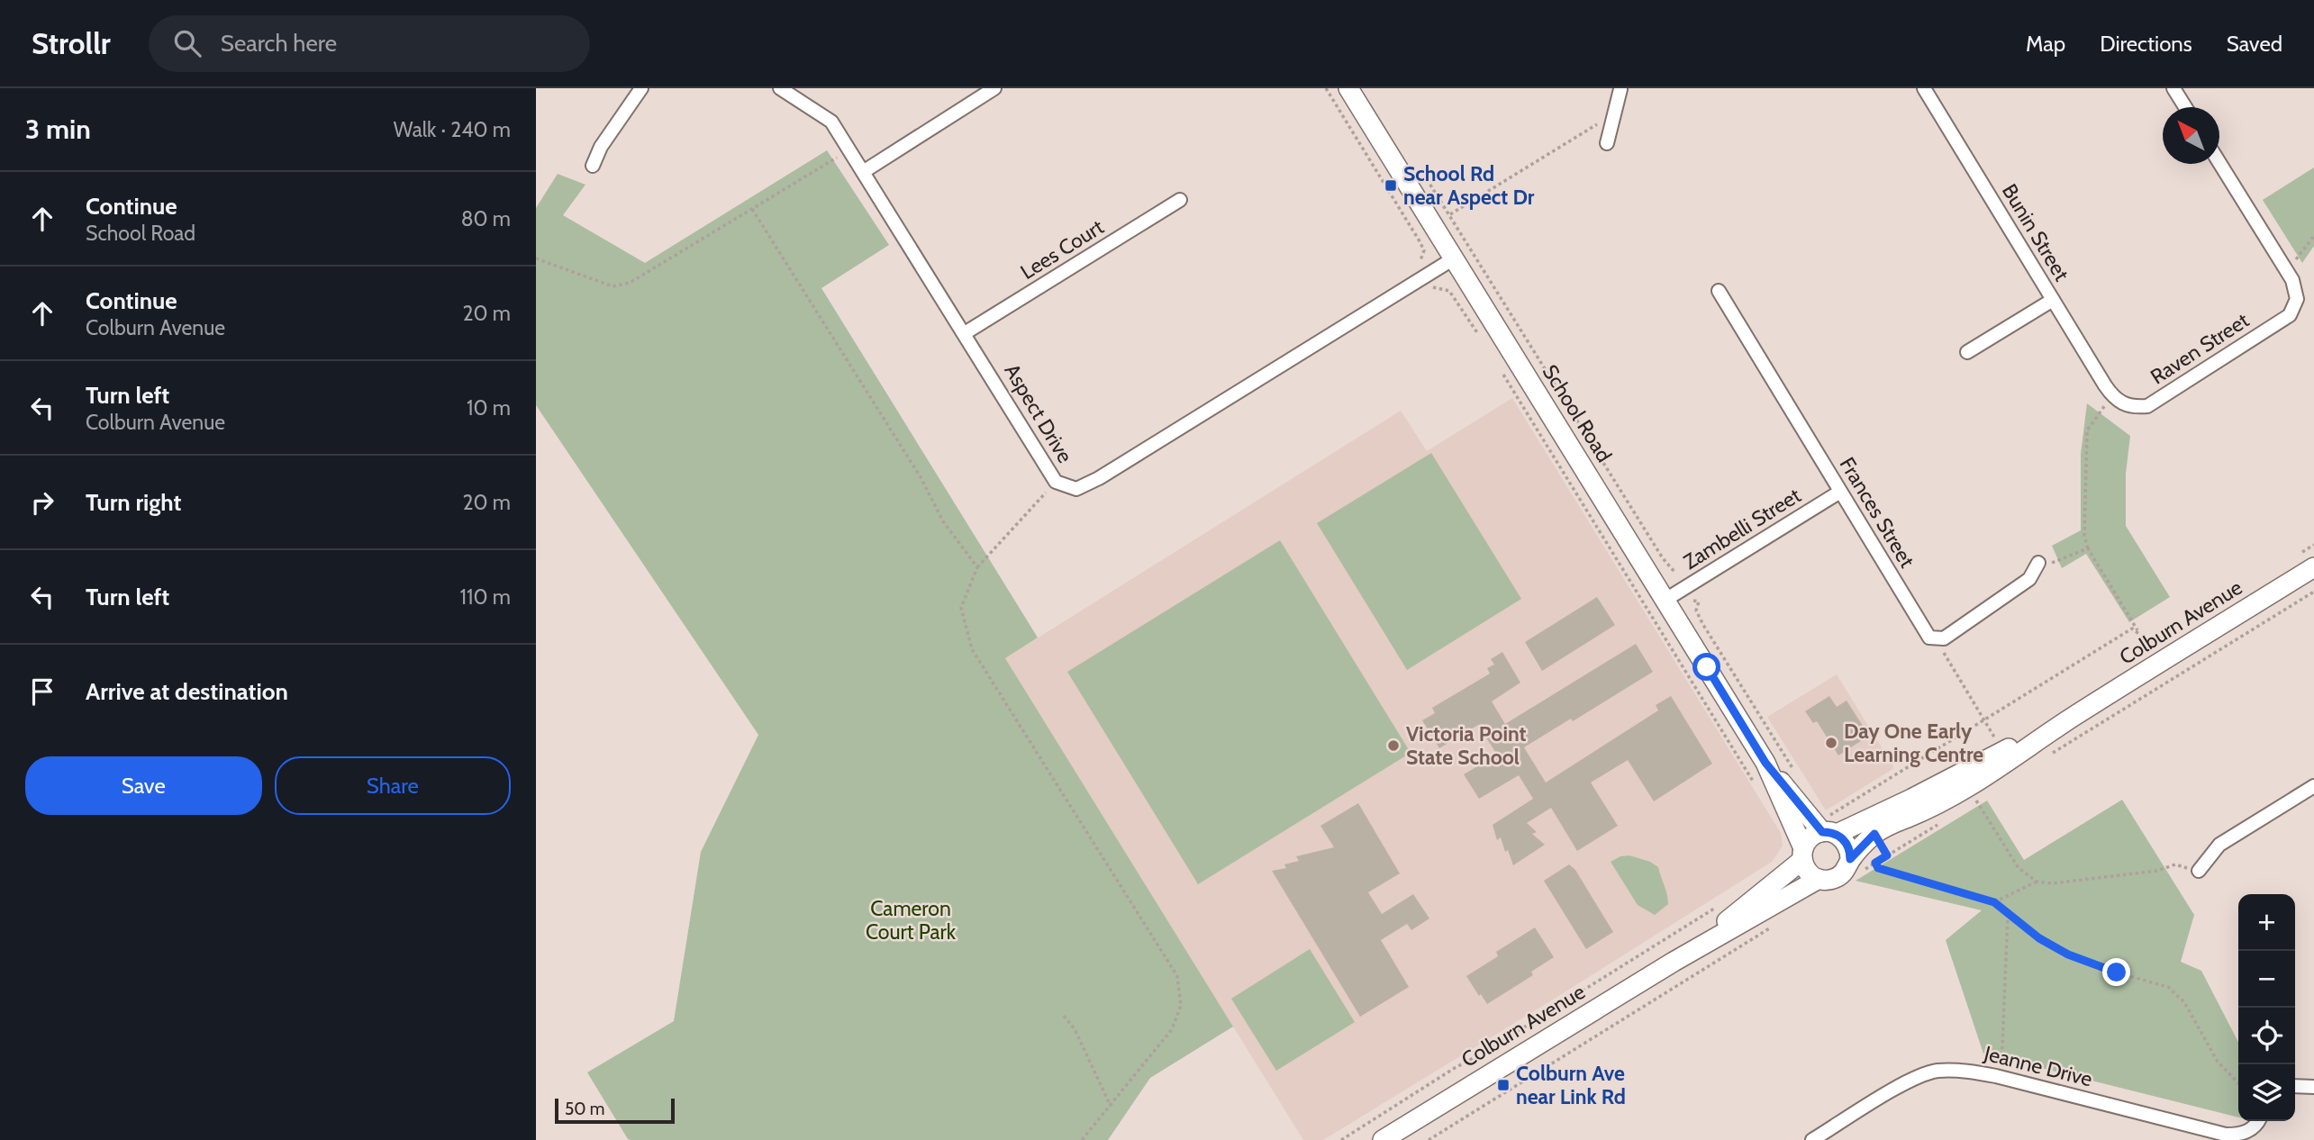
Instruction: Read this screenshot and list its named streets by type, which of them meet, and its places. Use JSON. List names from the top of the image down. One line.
{"streets":{"main road":["School Road","Colburn Avenue"],"street":["Bunin Street","Lees Court","Raven Street","Aspect Drive","Frances Street","Zambelli Street","Jeanne Drive"]},"crossings":[["Bunin Street","Raven Street"],["Lees Court","Aspect Drive"],["Aspect Drive","School Road"],["School Road","Zambelli Street"],["School Road","Colburn Avenue"],["Frances Street","Zambelli Street"]],"parks":["Cameron Court Park"],"places":{"transit":["School Rd near Aspect Dr","Colburn Ave near Link Rd"],"other":["Day One Early Learning Centre","Victoria Point State School"]},"scale_bar":"50 m","north":"top left","page":{"header":"Strollr","search":"Search here","nav":["Map","Directions","Saved"],"heading":["3 min","Walk · 240 m"],"list":[["Continue","School Road","80 m"],["Continue","Colburn Avenue","20 m"],["Turn left","Colburn Avenue","10 m"],["Turn right","20 m"],["Turn left","110 m"],"Arrive at destination"],"buttons":["Save","Share"],"map_buttons":["+","−"],"scale":"50 m"}}
